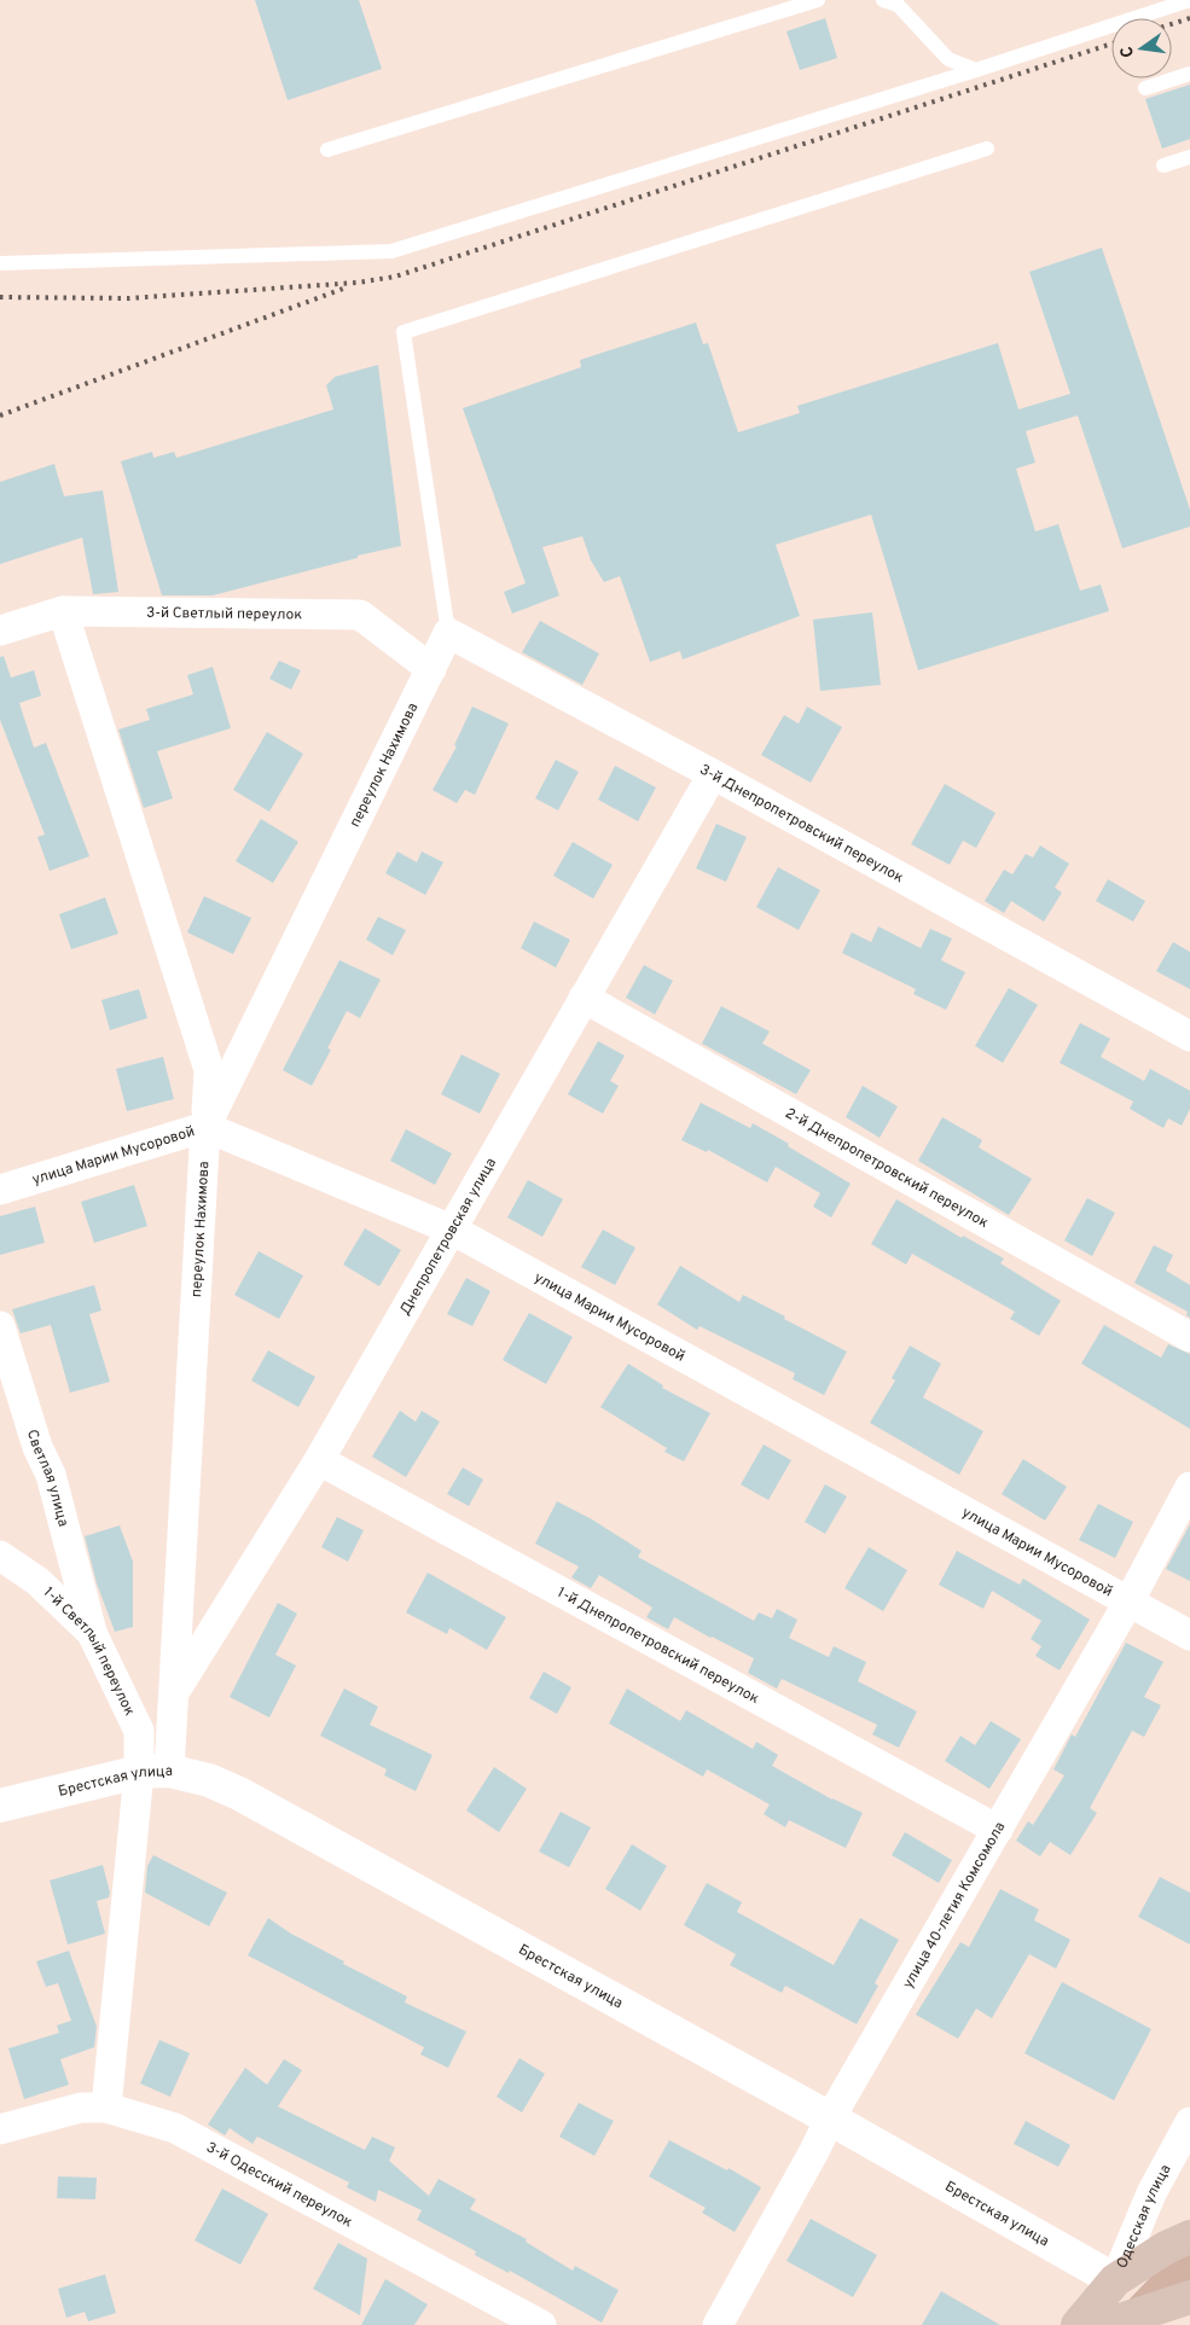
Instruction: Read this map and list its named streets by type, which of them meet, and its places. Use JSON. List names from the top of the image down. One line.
{"streets":{"street":["3-й Светлый переулок","переулок Нахимова","3-й Днепропетровский переулок","улица Марии Мусоровой","2-й Днепропетровский переулок","Днепропетровская улица","Светлая улица","1-й Днепропетровский переулок","1-й Светлый переулок","Брестская улица","улица 40-летия Комсомола","3-й Одесский переулок","Одесская улица"]},"crossings":[["3-й Светлый переулок","переулок Нахимова"],["переулок Нахимова","улица Марии Мусоровой"],["переулок Нахимова","Днепропетровская улица"],["переулок Нахимова","1-й Светлый переулок"],["переулок Нахимова","Брестская улица"],["3-й Днепропетровский переулок","Днепропетровская улица"],["улица Марии Мусоровой","Днепропетровская улица"],["улица Марии Мусоровой","улица 40-летия Комсомола"],["2-й Днепропетровский переулок","Днепропетровская улица"],["Днепропетровская улица","1-й Днепропетровский переулок"],["Светлая улица","1-й Светлый переулок"],["1-й Днепропетровский переулок","улица 40-летия Комсомола"],["1-й Светлый переулок","Брестская улица"],["Брестская улица","улица 40-летия Комсомола"],["Брестская улица","Одесская улица"]],"north":"left"}
